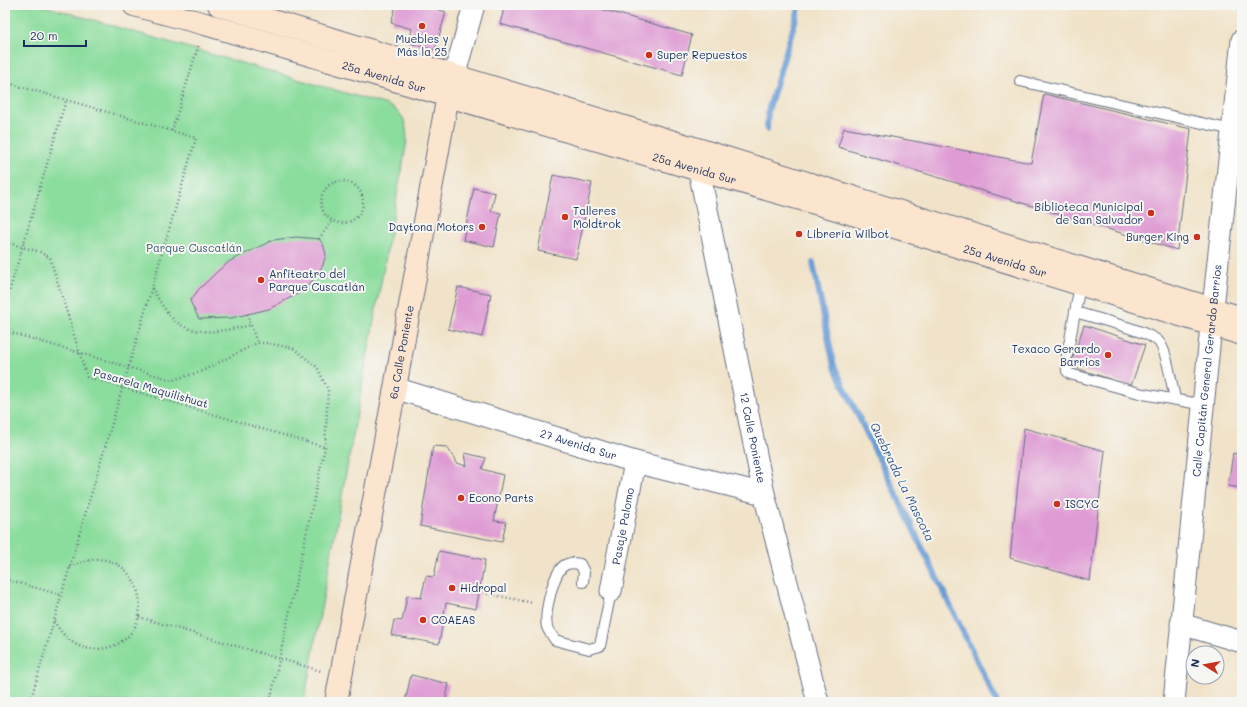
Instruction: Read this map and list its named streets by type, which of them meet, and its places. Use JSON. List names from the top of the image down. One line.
{"streets":{"street":["25a Avenida Sur","6a Calle Poniente","Calle Capitán General Gerardo Barrios","12 Calle Poniente","27 Avenida Sur","Pasaje Palomo"],"path":["Pasarela Maquilishuat"]},"crossings":[["25a Avenida Sur","6a Calle Poniente"],["25a Avenida Sur","Calle Capitán General Gerardo Barrios"],["25a Avenida Sur","12 Calle Poniente"],["6a Calle Poniente","27 Avenida Sur"],["12 Calle Poniente","27 Avenida Sur"],["27 Avenida Sur","Pasaje Palomo"]],"water":["Quebrada La Mascota"],"parks":["Parque Cuscatlán"],"places":["Muebles y Más la 25","Super Repuestos","Biblioteca Municipal de San Salvador","Talleres Moldtrok","Daytona Motors","Librería Wilbot","Burger King","Anfiteatro del Parque Cuscatlán","Texaco Gerardo Barrios","Econo Parts","ISCYC","Hidropal","COAEAS"],"scale_bar":"20 m","north":"left"}
